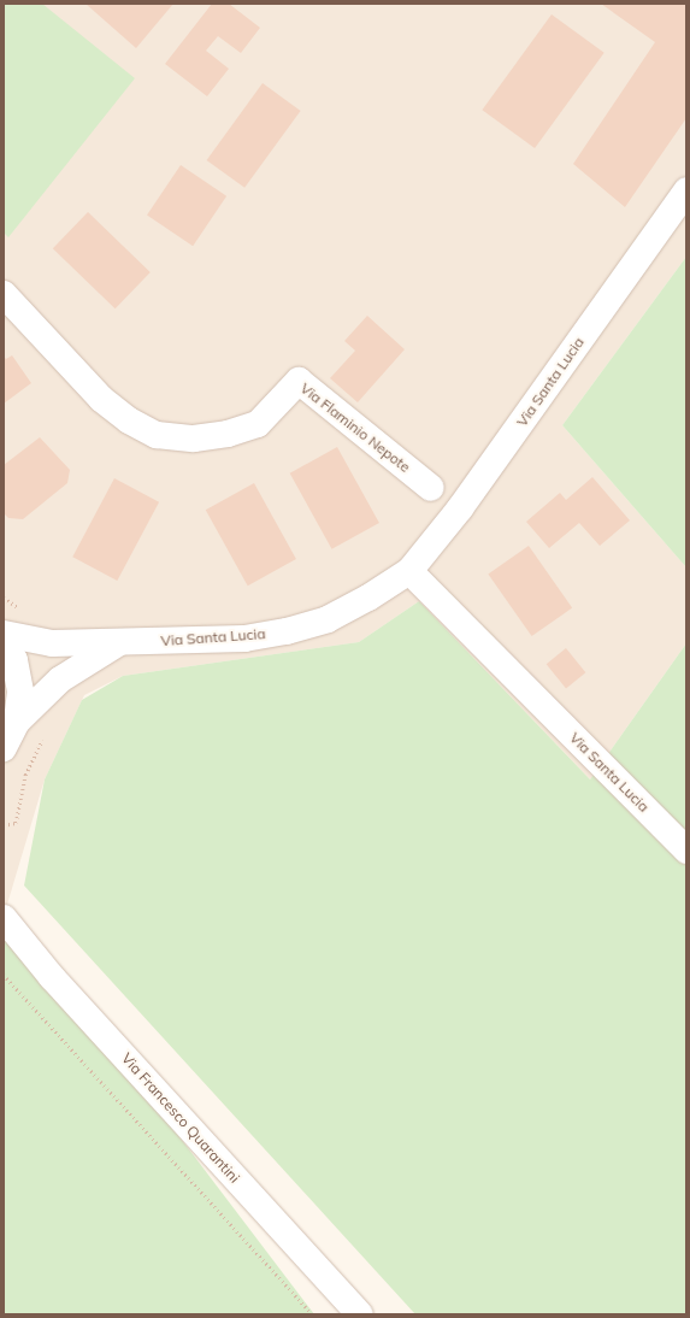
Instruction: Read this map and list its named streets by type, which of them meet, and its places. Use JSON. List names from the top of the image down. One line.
{"streets":{"street":["Via Santa Lucia","Via Flaminio Nepote","Via Francesco Quarantini"]}}
